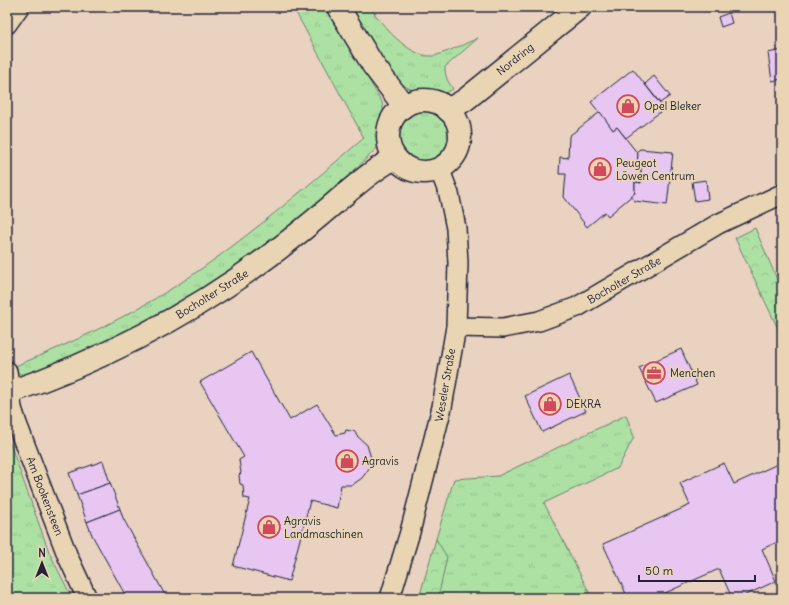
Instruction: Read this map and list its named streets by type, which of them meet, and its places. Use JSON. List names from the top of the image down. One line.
{"streets":{"main road":["Nordring","Bocholter Straße"],"street":["Weseler Straße","Am Bookensteen"]},"crossings":[["Nordring","Bocholter Straße"],["Nordring","Weseler Straße"],["Bocholter Straße","Weseler Straße"],["Bocholter Straße","Am Bookensteen"]],"places":{"shop":["Opel Bleker","Peugeot Löwen Centrum","DEKRA","Agravis","Agravis Landmaschinen"],"office":["Menchen"]},"scale_bar":"50 m","north":"top"}
